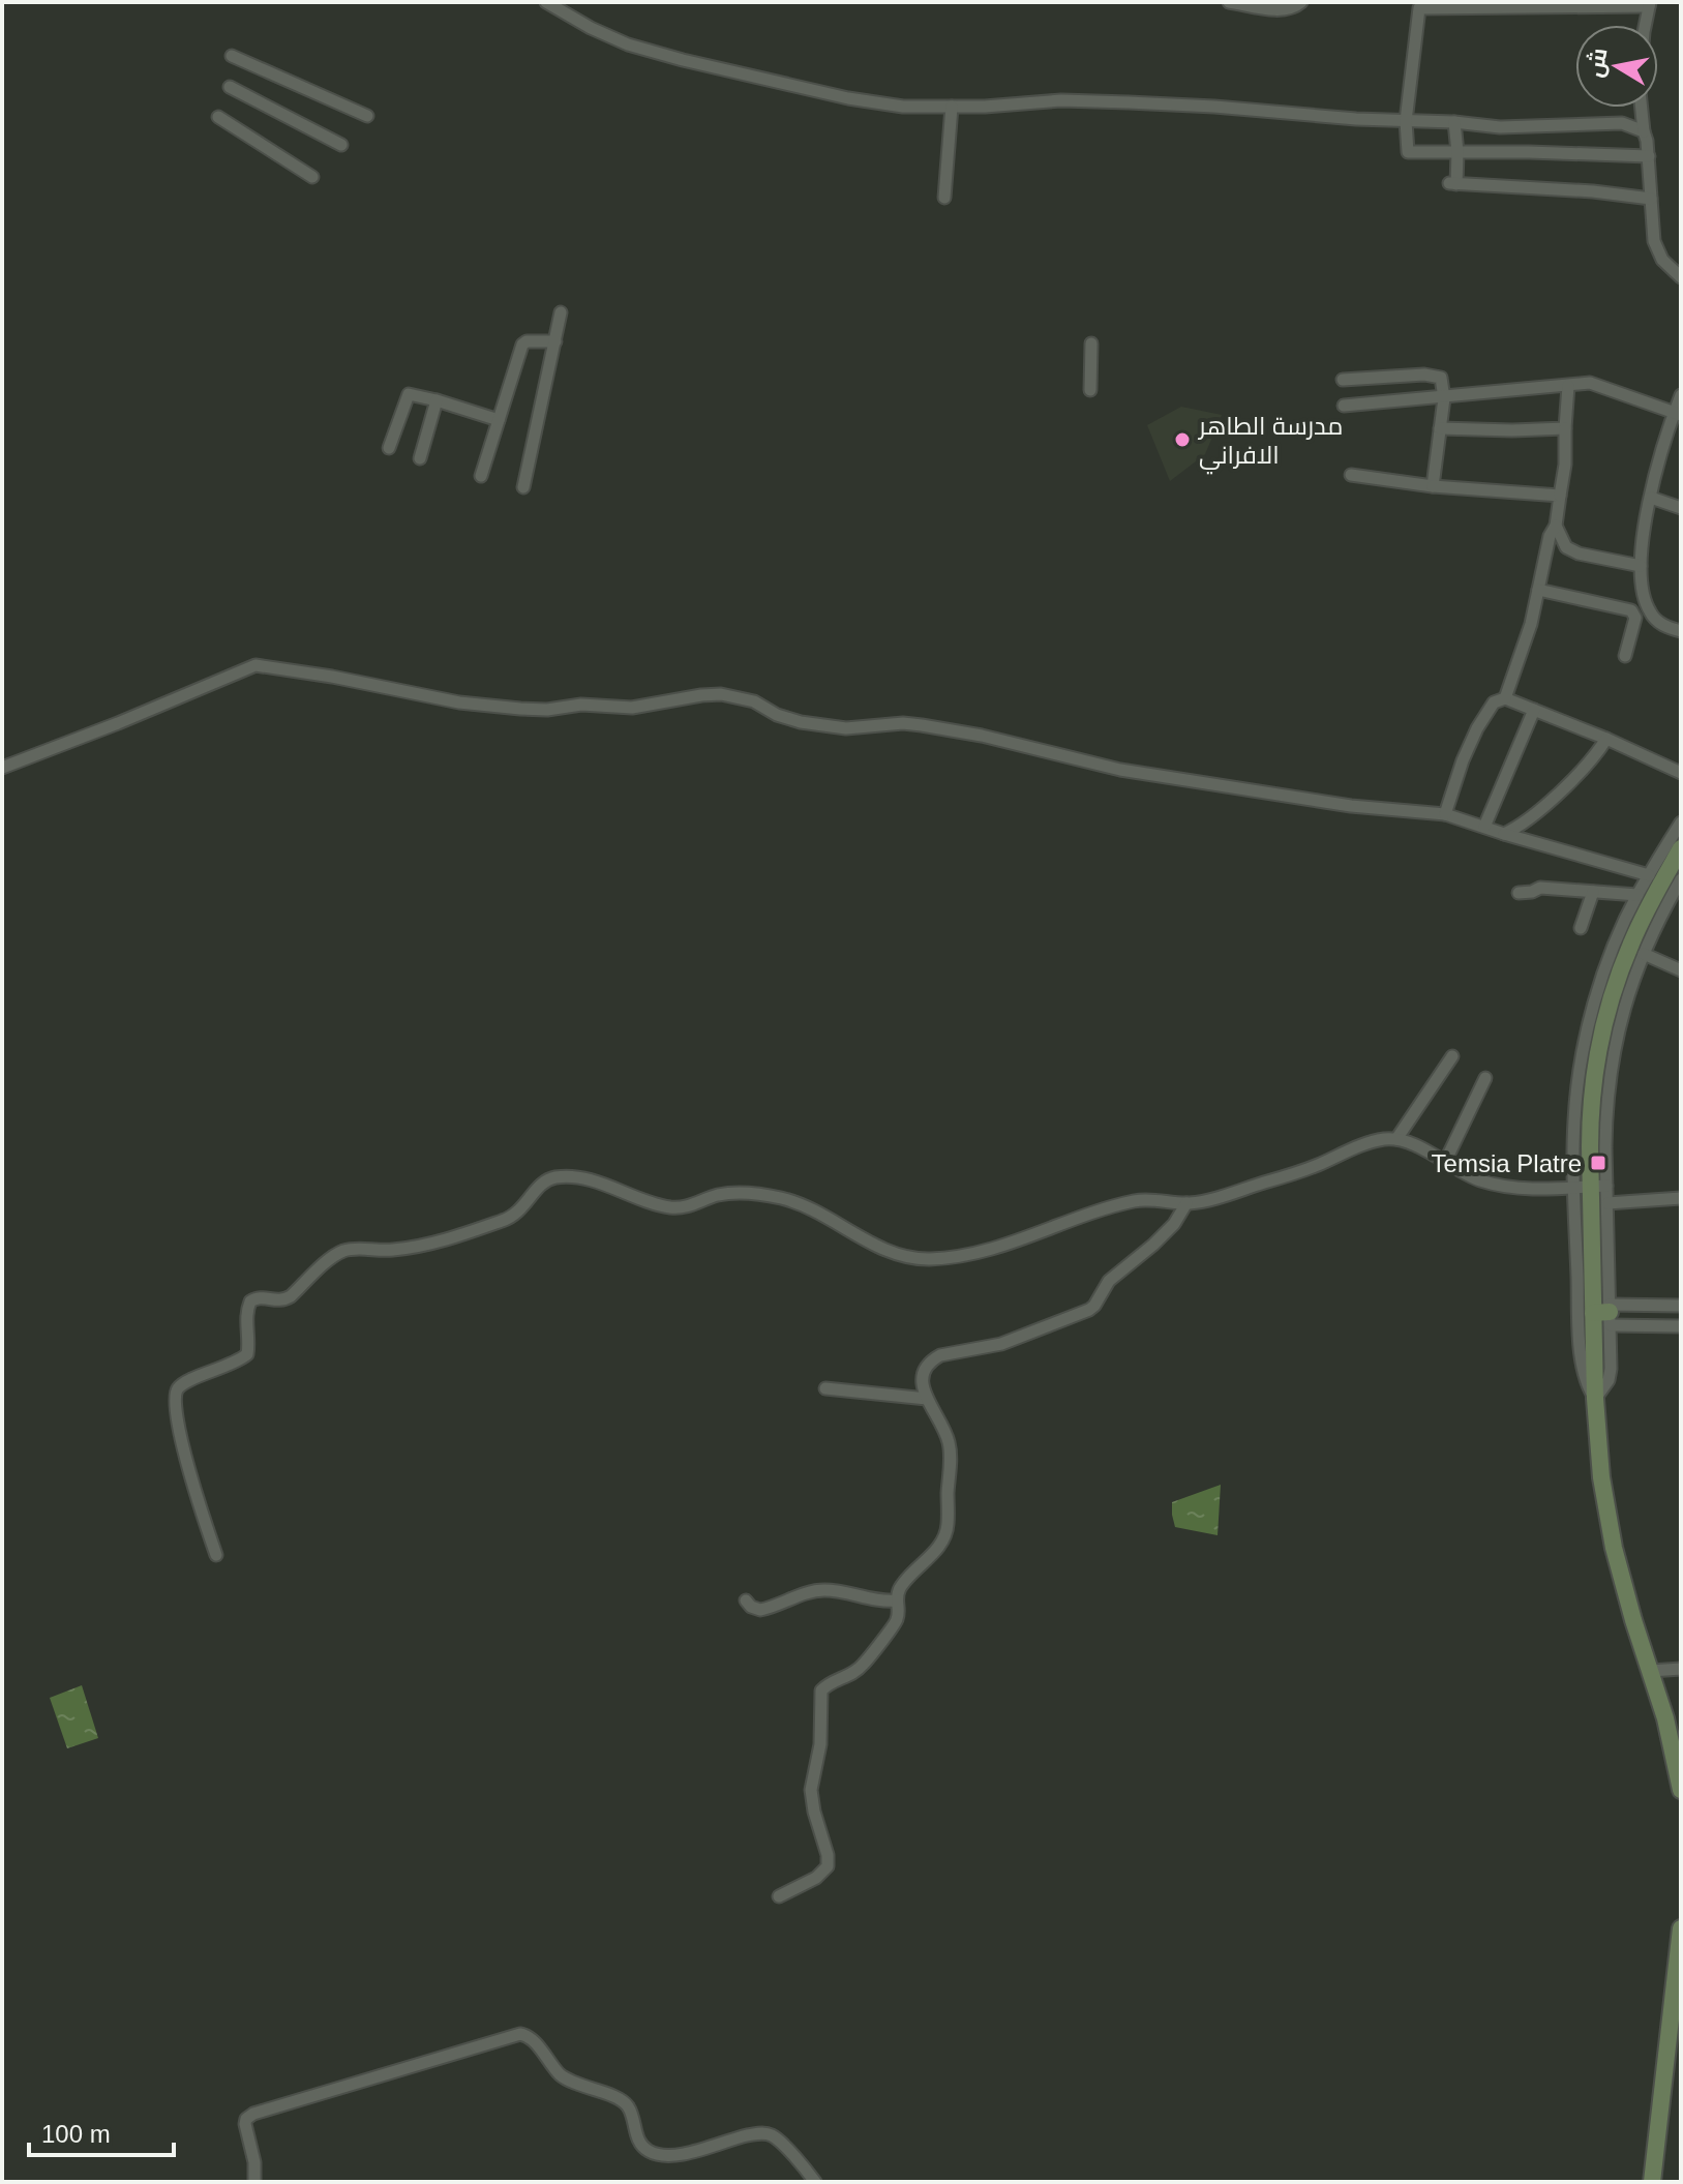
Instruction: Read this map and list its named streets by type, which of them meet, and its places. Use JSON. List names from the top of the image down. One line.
{"places":{"other":["مدرسة الطاهر الافراني"],"transit":["Temsia Platre"]},"scale_bar":"100 m","north":"left"}
